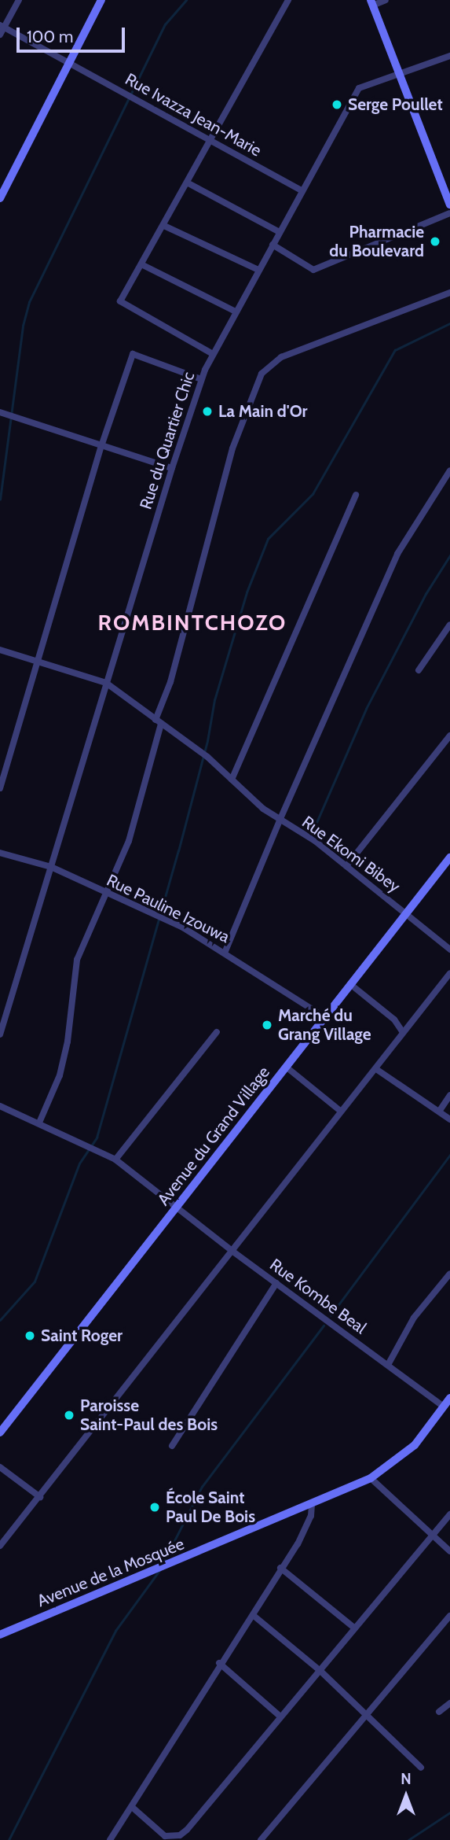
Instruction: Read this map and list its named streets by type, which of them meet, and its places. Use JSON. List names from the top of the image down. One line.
{"streets":{"street":["Rue Ivazza Jean-Marie","Rue du Quartier Chic","Rue Ekomi Bibey","Rue Pauline Izouwa","Avenue du Grand Village","Rue Kombe Beal","Avenue de la Mosquée"]},"crossings":[["Rue Ivazza Jean-Marie","Rue du Quartier Chic"],["Rue du Quartier Chic","Rue Ekomi Bibey"],["Rue du Quartier Chic","Rue Pauline Izouwa"],["Rue Ekomi Bibey","Avenue du Grand Village"],["Rue Pauline Izouwa","Avenue du Grand Village"],["Avenue du Grand Village","Rue Kombe Beal"],["Rue Kombe Beal","Avenue de la Mosquée"]],"districts":["ROMBINTCHOZO"],"places":["Serge Poullet","Pharmacie du Boulevard","La Main d'Or","Marché du Grang Village","Saint Roger","Paroisse Saint-Paul des Bois","École Saint Paul De Bois"],"scale_bar":"100 m","north":"top"}
